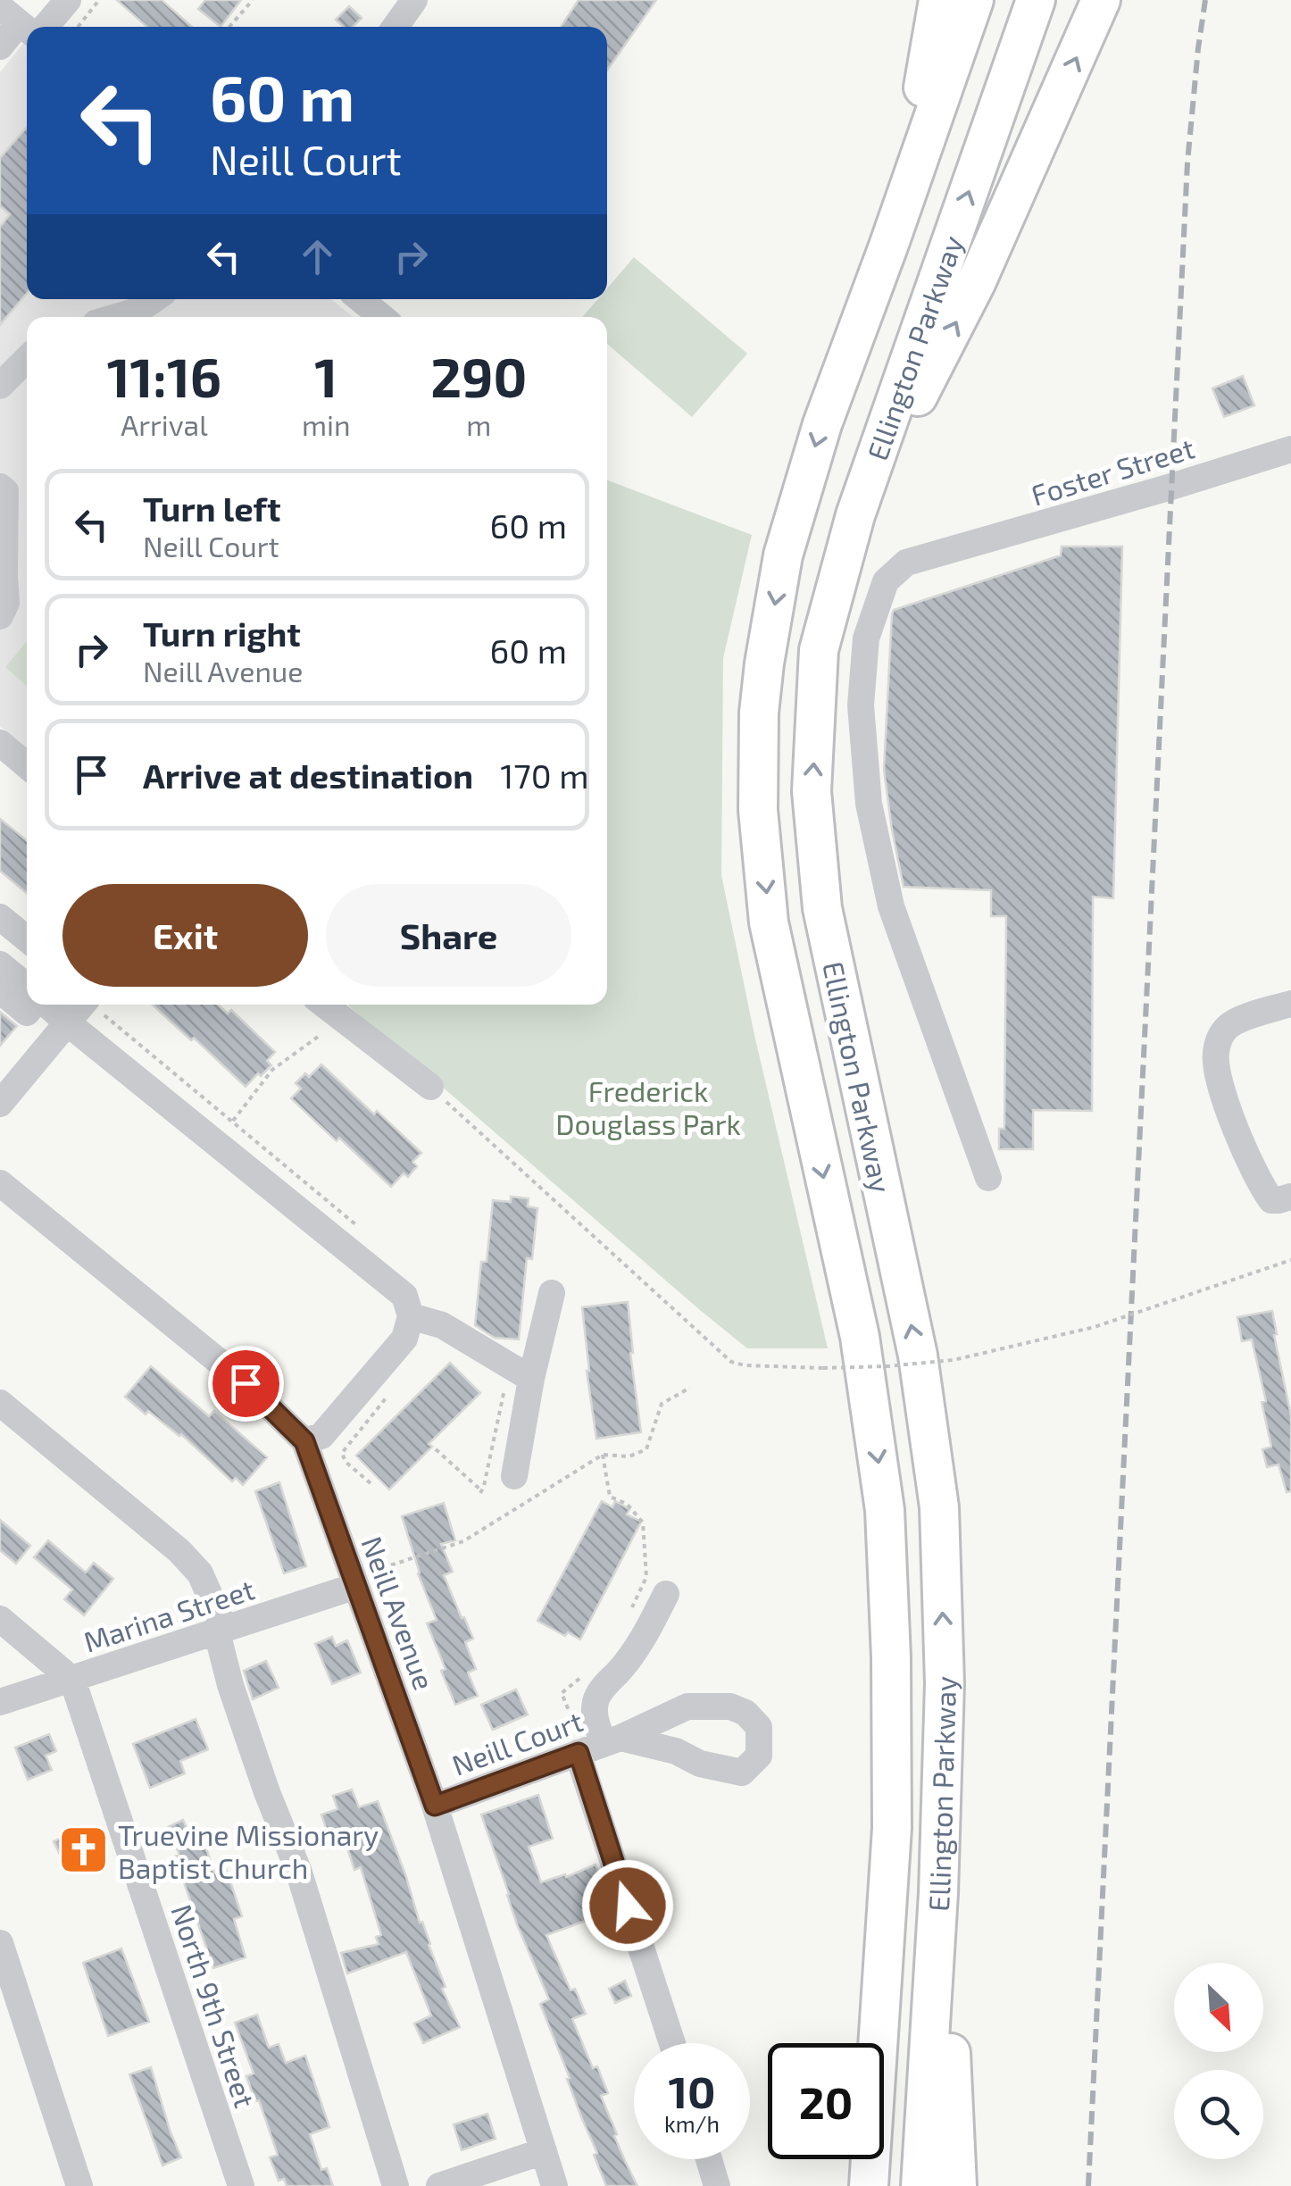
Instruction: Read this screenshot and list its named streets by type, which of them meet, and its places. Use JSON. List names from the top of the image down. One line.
{"streets":{"highway":["Ellington Parkway"],"street":["Foster Street","Neill Avenue","Marina Street","Neill Court","North 9th Street"]},"crossings":[["Neill Avenue","Marina Street"],["Neill Avenue","Neill Court"],["Marina Street","North 9th Street"]],"parks":["Frederick Douglass Park"],"places":{"church":["Truevine Missionary Baptist Church"]},"north":"bottom right","page":{"turn":["60 m","Neill Court"],"eta":["11:16","Arrival","1","min","290","m"],"list":[{"name":"Turn left","note":"Neill Court","value":"60 m"},{"name":"Turn right","note":"Neill Avenue","value":"60 m"},{"name":"Arrive at destination","value":"170 m"}],"buttons":["Exit","Share"],"speed":"10 km/h","limit":"20"}}
